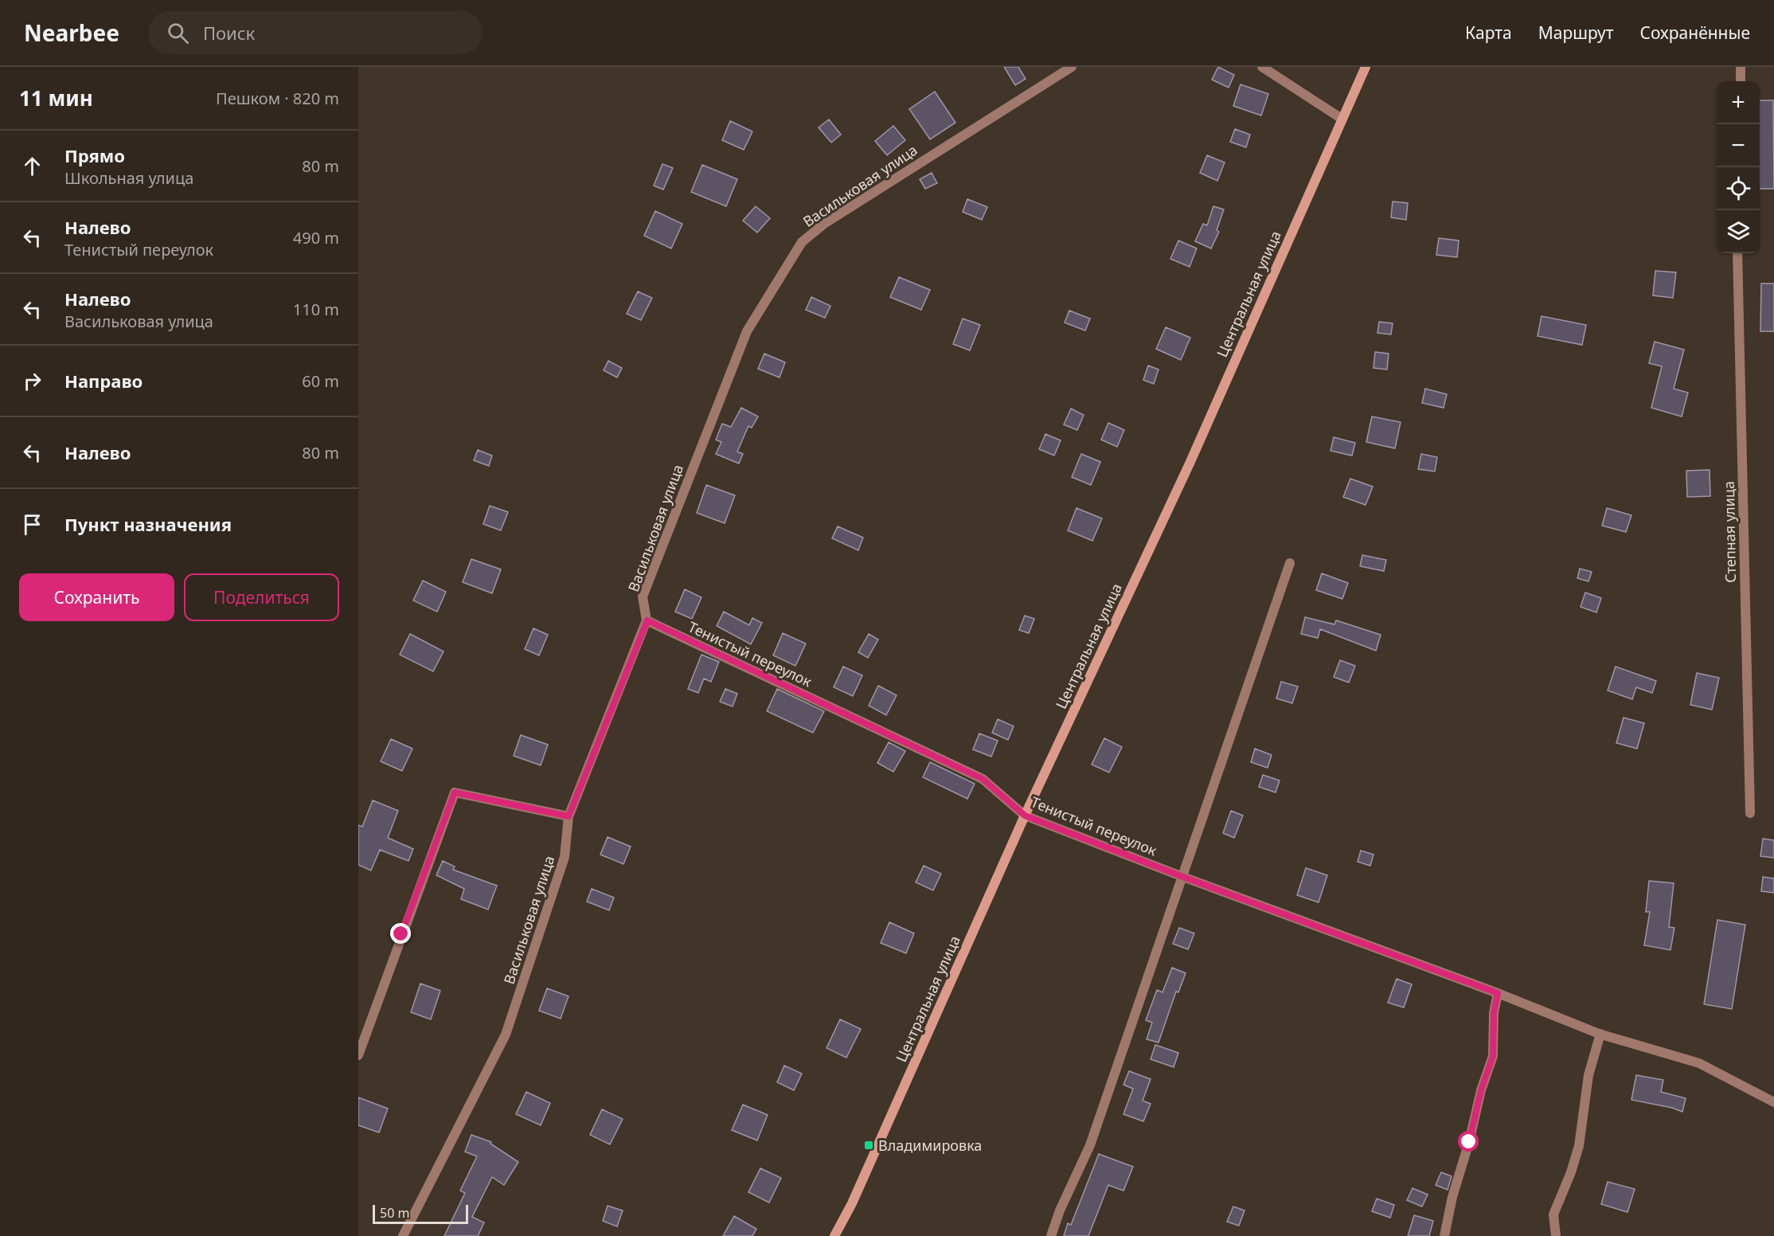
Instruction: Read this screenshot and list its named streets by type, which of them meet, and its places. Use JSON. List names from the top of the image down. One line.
{"streets":{"street":["Васильковая улица","Центральная улица","Степная улица","Тенистый переулок"]},"crossings":[["Васильковая улица","Тенистый переулок"],["Центральная улица","Тенистый переулок"]],"places":{"transit":["Владимировка"]},"scale_bar":"50 m","page":{"header":"Nearbee","search":"Поиск","nav":["Карта","Маршрут","Сохранённые"],"heading":["11 мин","Пешком · 820 m"],"map_buttons":["+","−"],"list":[["Прямо","Школьная улица","80 m"],["Налево","Тенистый переулок","490 m"],["Налево","Васильковая улица","110 m"],["Направо","60 m"],["Налево","80 m"],"Пункт назначения"],"buttons":["Сохранить","Поделиться"],"scale":"50 m"}}
